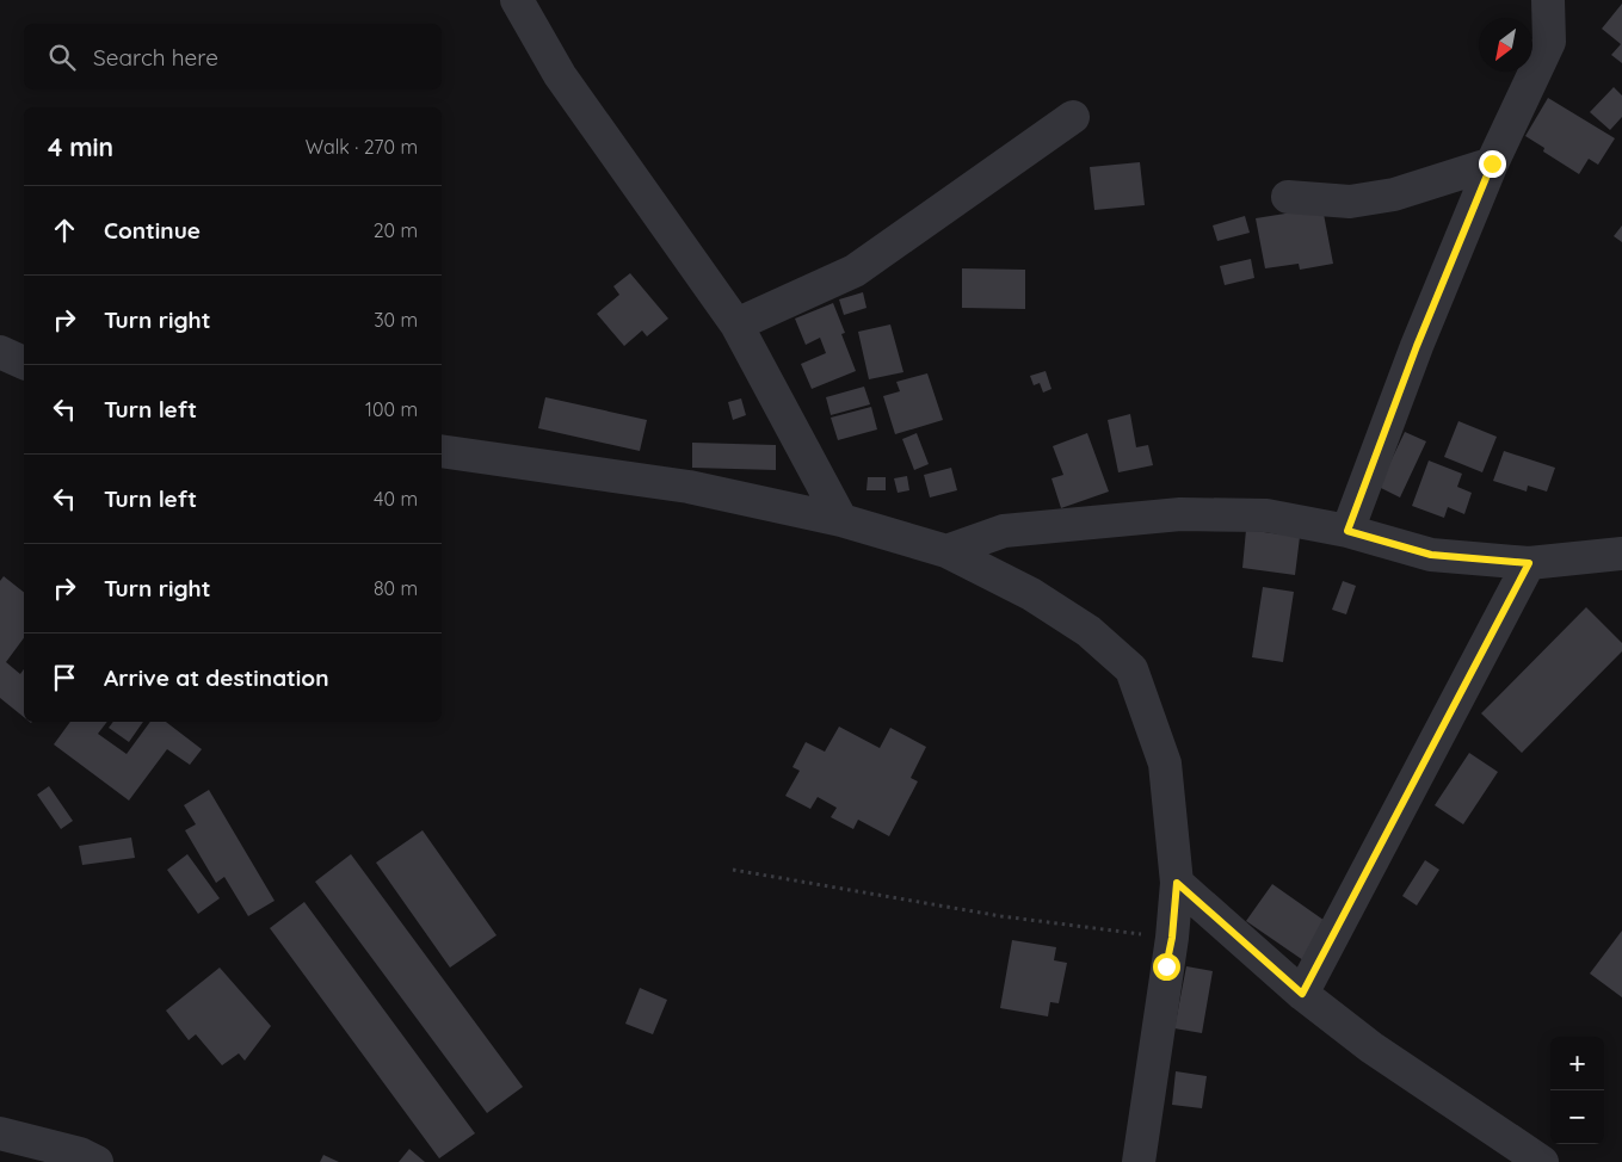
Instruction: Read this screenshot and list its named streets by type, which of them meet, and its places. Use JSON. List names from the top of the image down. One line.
{"north":"bottom left","page":{"search":"Search here","heading":["4 min","Walk · 270 m"],"list":[["Continue","20 m"],["Turn right","30 m"],["Turn left","100 m"],["Turn left","40 m"],["Turn right","80 m"],"Arrive at destination"],"map_buttons":["+","−"]}}
